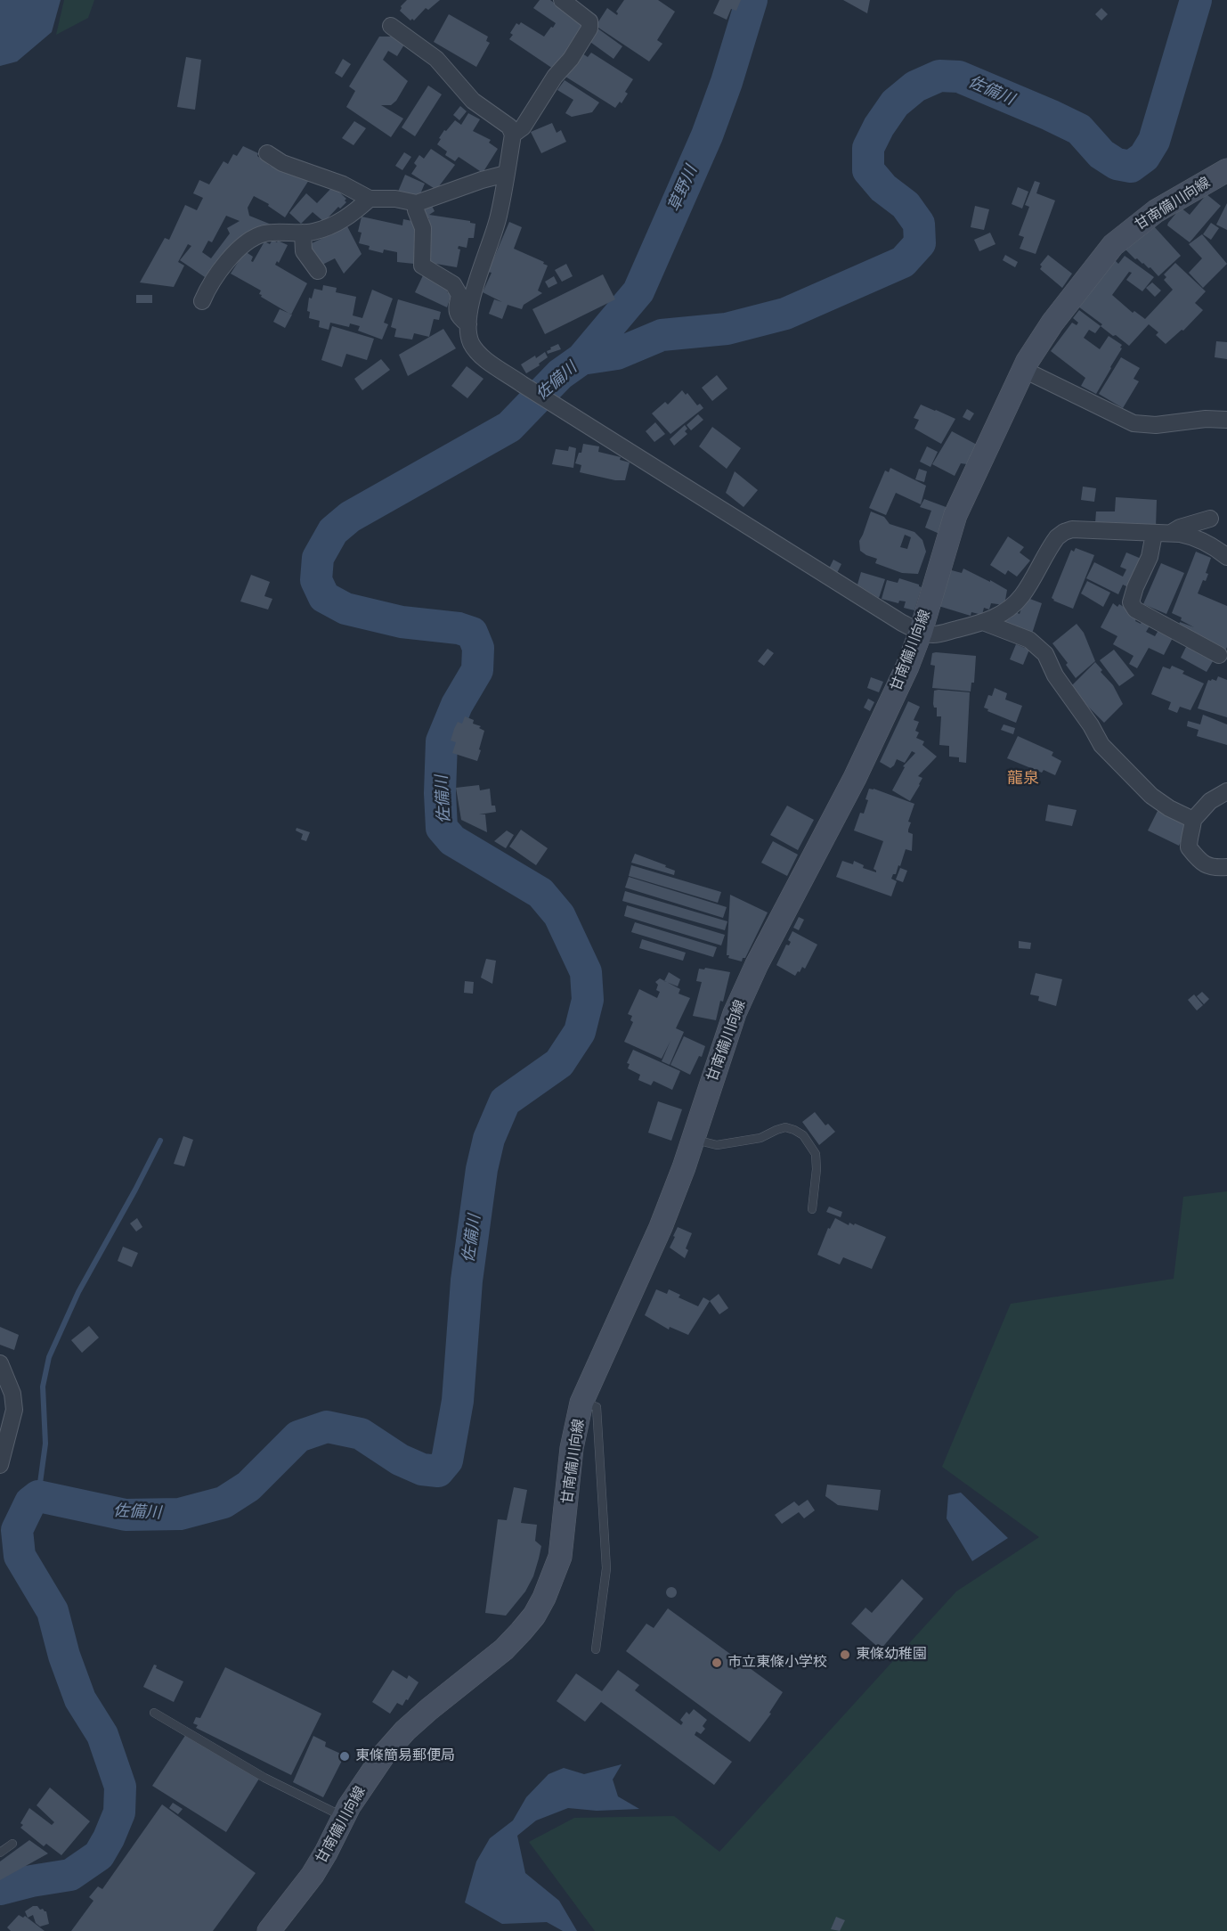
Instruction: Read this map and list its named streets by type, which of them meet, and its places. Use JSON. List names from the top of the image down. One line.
{"streets":{"main road":["甘南備川向線"]},"districts":["龍泉"],"water":["佐備川","草野川"],"places":["東條幼稚園","市立東條小学校","東條簡易郵便局"]}
